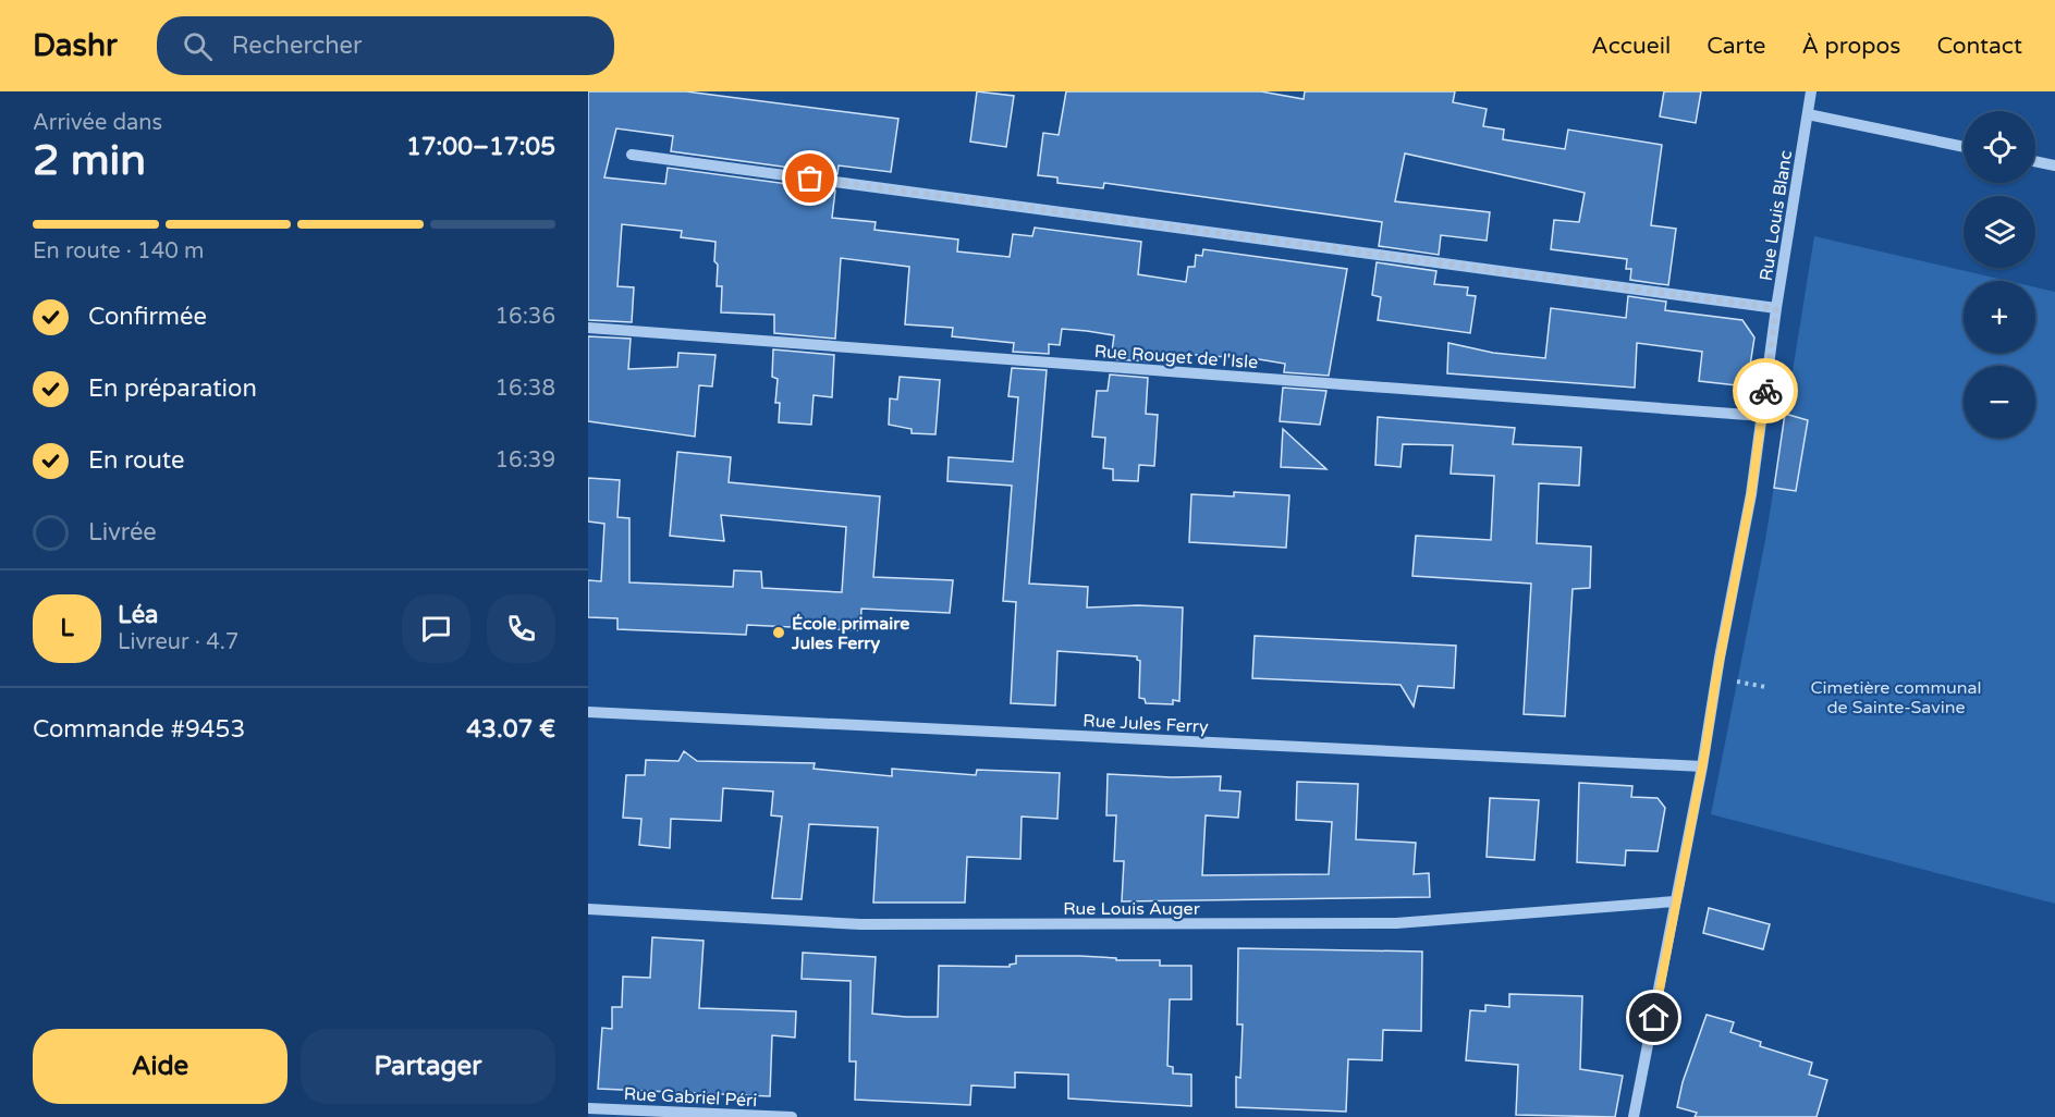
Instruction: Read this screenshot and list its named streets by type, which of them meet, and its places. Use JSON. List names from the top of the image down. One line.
{"streets":{"street":["Rue Louis Blanc","Rue Rouget de l'Isle","Rue Jules Ferry","Rue Louis Auger","Rue Gabriel Péri"]},"crossings":[["Rue Louis Blanc","Rue Rouget de l'Isle"],["Rue Louis Blanc","Rue Jules Ferry"],["Rue Louis Blanc","Rue Louis Auger"]],"parks":["Cimetière communal de Sainte-Savine"],"places":["École primaire Jules Ferry"],"page":{"header":"Dashr","search":"Rechercher","nav":["Accueil","Carte","À propos","Contact"],"heading":["2 min","Arrivée dans","17:00–17:05"],"panel":["Léa","Livreur · 4.7","Commande #9453","43.07 €"],"map_buttons":["+","−"],"bar":"En route · 140 m","list":[["Confirmée","16:36"],["En préparation","16:38"],["En route","16:39"],"Livrée"],"round":"L","buttons":["Aide","Partager"]}}
